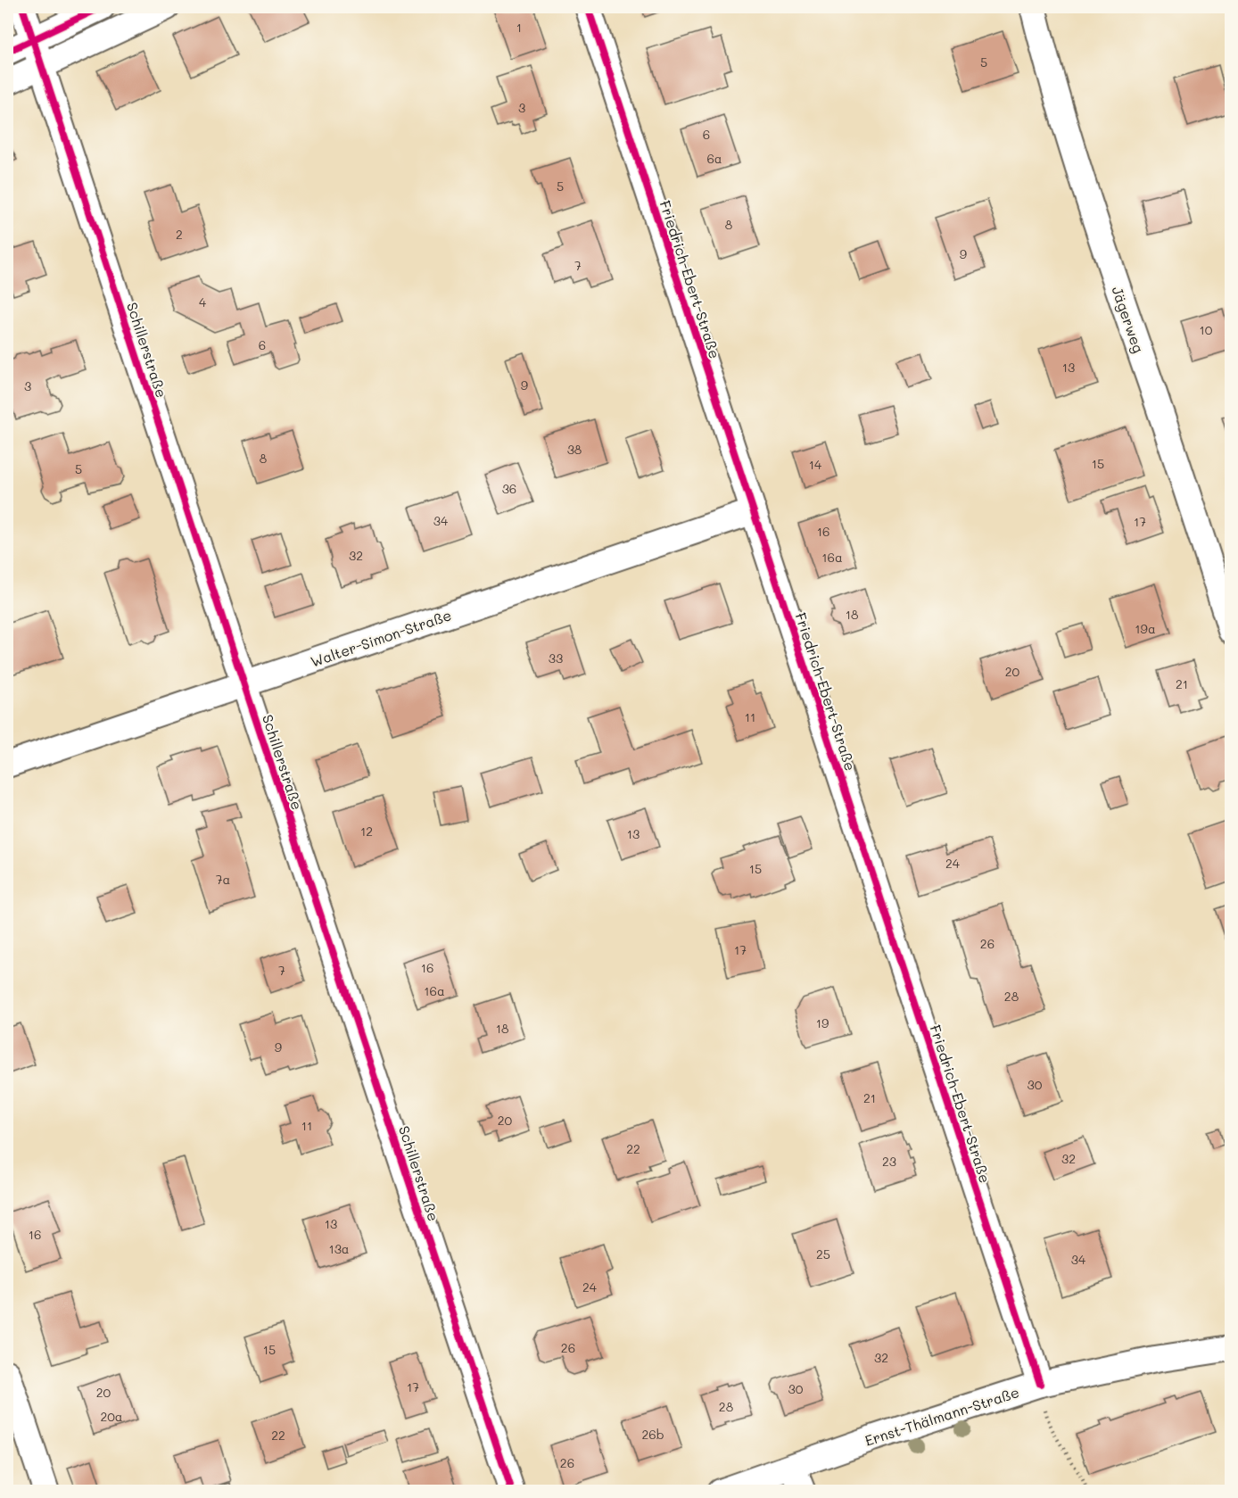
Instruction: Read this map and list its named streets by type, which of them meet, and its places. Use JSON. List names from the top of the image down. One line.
{"streets":{"street":["Friedrich-Ebert-Straße","Jägerweg","Schillerstraße","Walter-Simon-Straße","Ernst-Thälmann-Straße"]},"crossings":[["Friedrich-Ebert-Straße","Walter-Simon-Straße"],["Friedrich-Ebert-Straße","Ernst-Thälmann-Straße"],["Schillerstraße","Walter-Simon-Straße"]],"house_numbers":["1","5","3","6","6a","5","8","2","9","7","4","10","6","13","9","3","38","8","15","14","5","36","34","17","16","32","16a","18","19a","33","20","21","11","12","13","24","15","7a","26","17","16","7","16a","28","19","18","9","30","21","20","11","22","32","23","13","16","13a","25","34","24","26","15","32","17","30","20","28","20a","26b","22","26"]}
